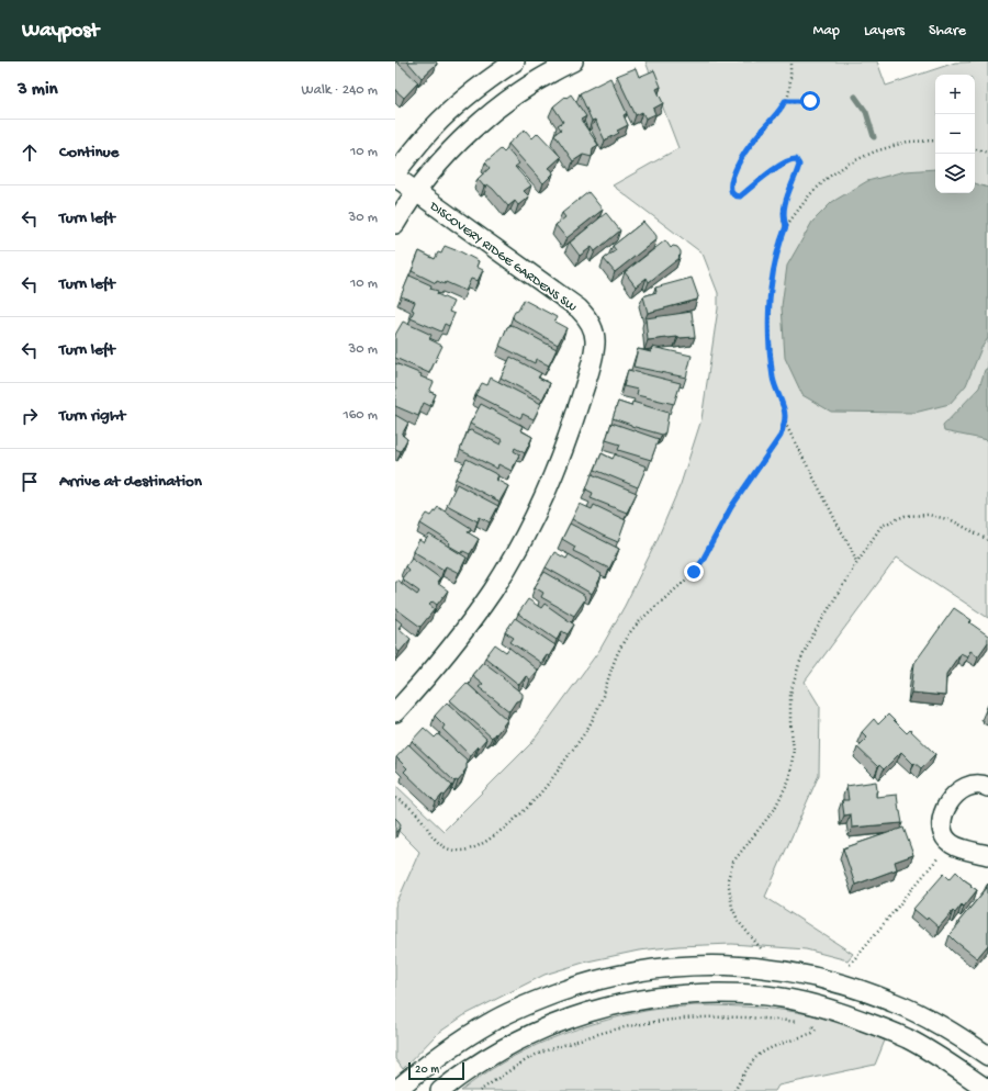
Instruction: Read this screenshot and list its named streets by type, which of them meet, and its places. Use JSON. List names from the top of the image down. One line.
{"streets":{"street":["DISCOVERY RIDGE GARDENS SW"]},"scale_bar":"20 m","page":{"header":"Waypost","nav":["Map","Layers","Share"],"heading":["3 min","Walk · 240 m"],"map_buttons":["+","−"],"list":[["Continue","10 m"],["Turn left","30 m"],["Turn left","10 m"],["Turn left","30 m"],["Turn right","160 m"],"Arrive at destination"],"scale":"20 m"}}
